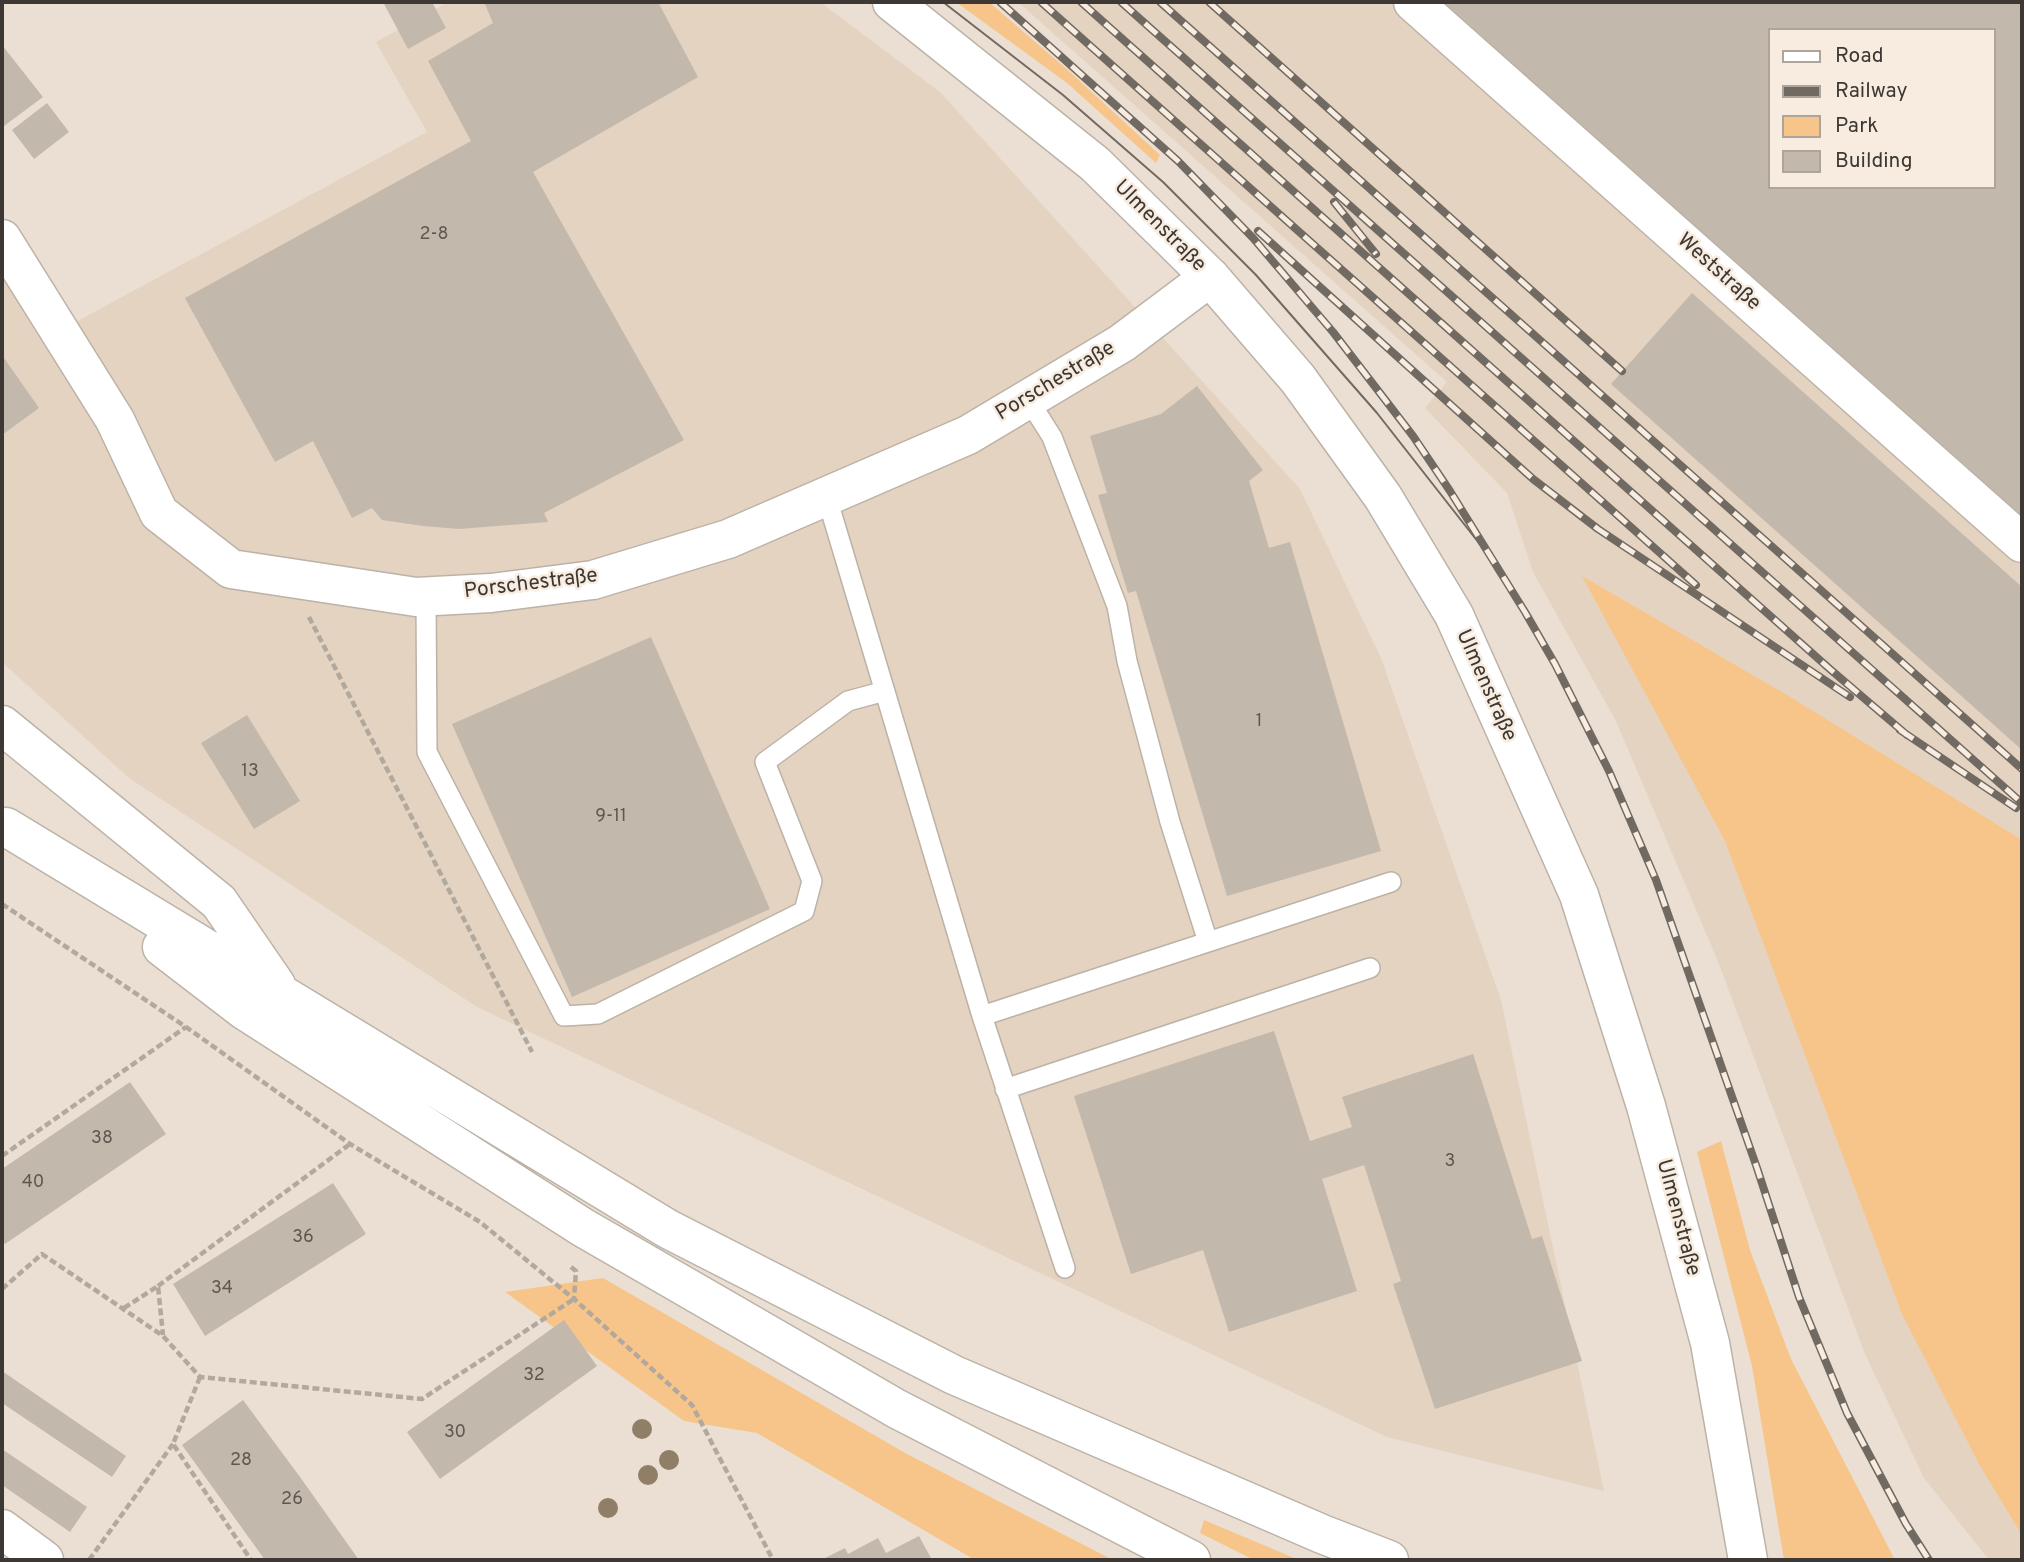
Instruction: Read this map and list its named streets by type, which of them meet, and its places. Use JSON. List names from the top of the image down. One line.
{"streets":{"main road":["Ulmenstraße","Weststraße","Porschestraße"]},"crossings":[["Ulmenstraße","Porschestraße"]],"house_numbers":["2-8","1","13","9-11","38","3","40","36","34","32","30","28","26"],"legend":["Road","Railway","Park","Building"]}
